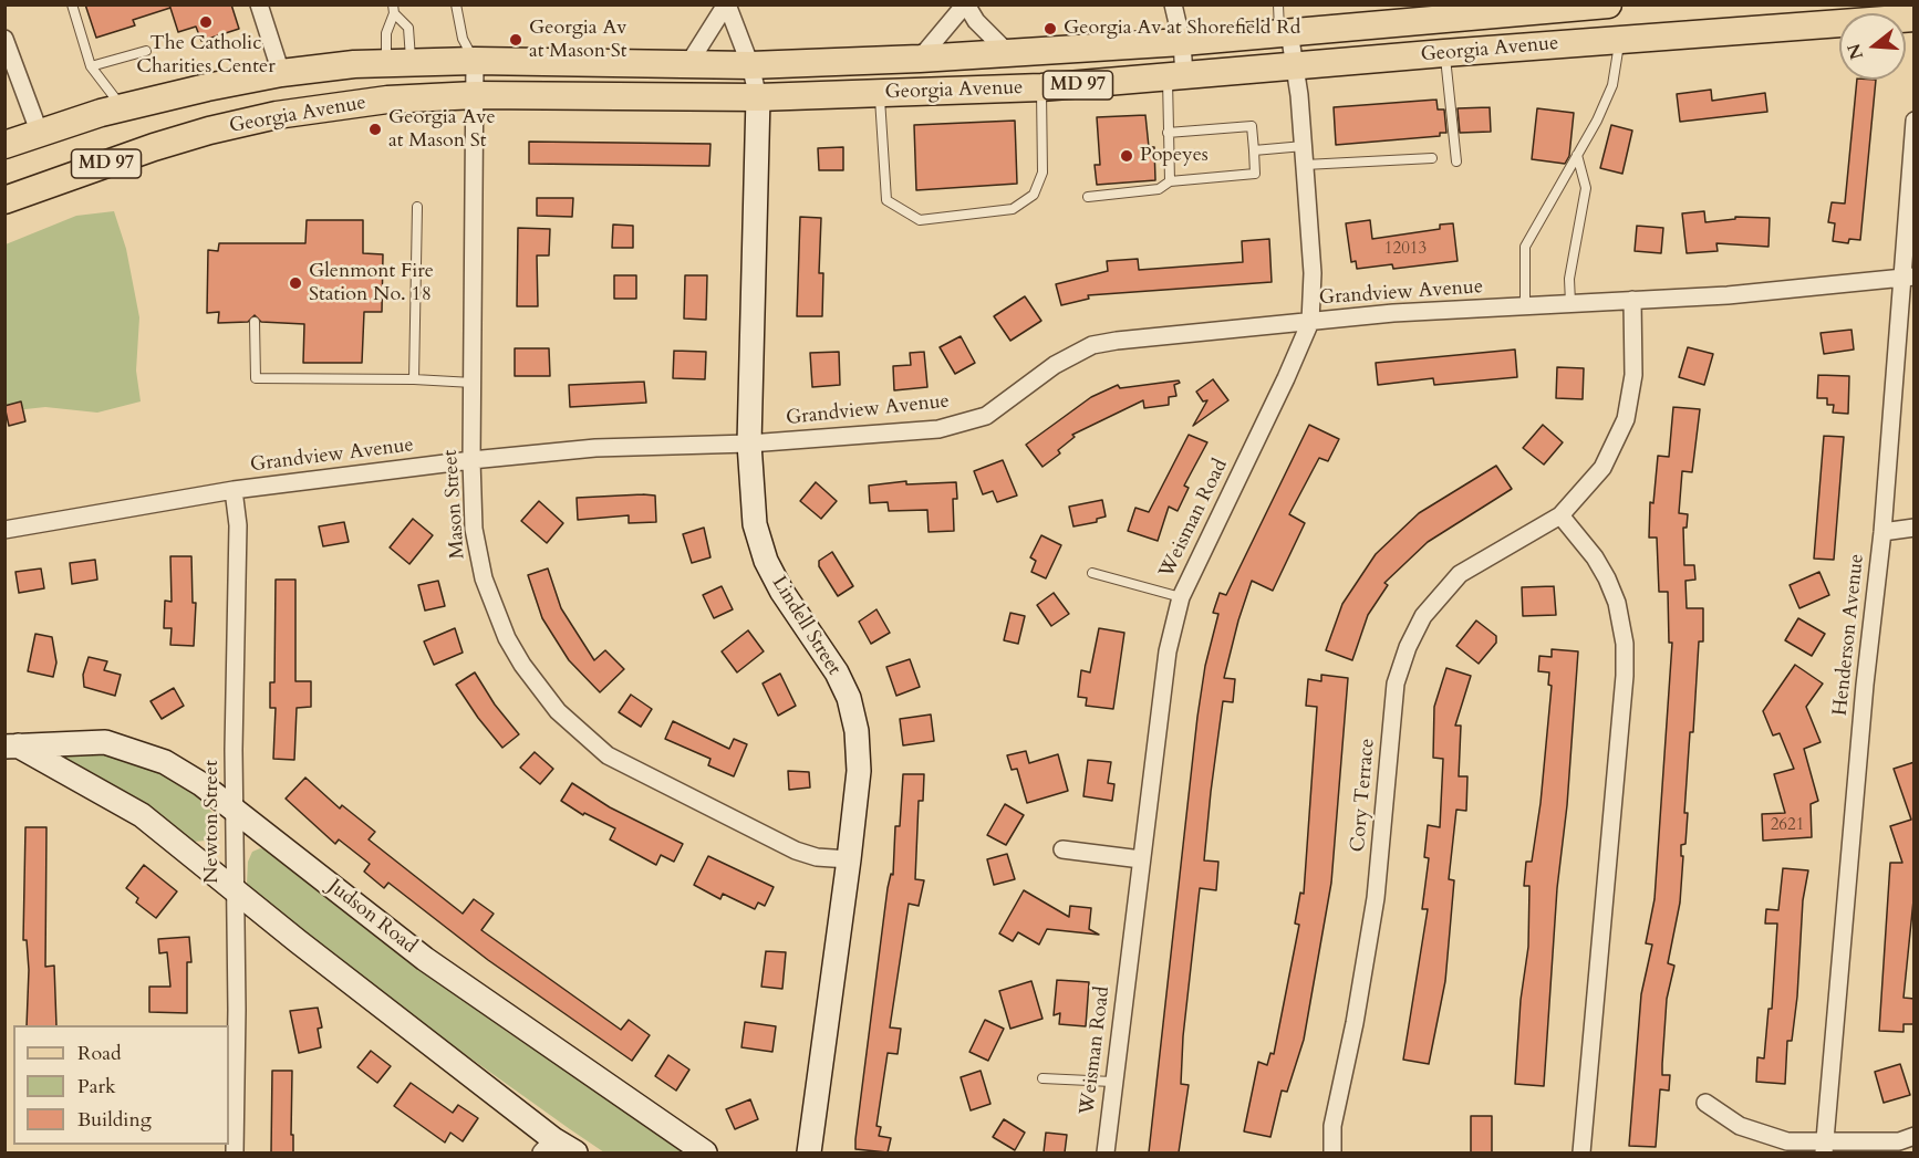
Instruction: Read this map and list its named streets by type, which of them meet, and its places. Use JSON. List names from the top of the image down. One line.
{"streets":{"main road":["Georgia Avenue","MD 97"],"street":["Grandview Avenue","Mason Street","Weisman Road","Lindell Street","Henderson Avenue","Cory Terrace","Newton Street","Judson Road"]},"crossings":[["Georgia Avenue","Mason Street"],["Georgia Avenue","Weisman Road"],["Georgia Avenue","Lindell Street"],["Grandview Avenue","Mason Street"],["Grandview Avenue","Weisman Road"],["Grandview Avenue","Lindell Street"],["Grandview Avenue","Henderson Avenue"],["Grandview Avenue","Cory Terrace"],["Grandview Avenue","Newton Street"],["Mason Street","Lindell Street"],["Newton Street","Judson Road"]],"places":["The Catholic Charities Center","Georgia Av at Shorefield Rd","Georgia Av at Mason St","Georgia Ave at Mason St","Popeyes","Glenmont Fire Station No. 18"],"house_numbers":["12013","2621"],"legend":["Road","Park","Building"],"north":"left"}
